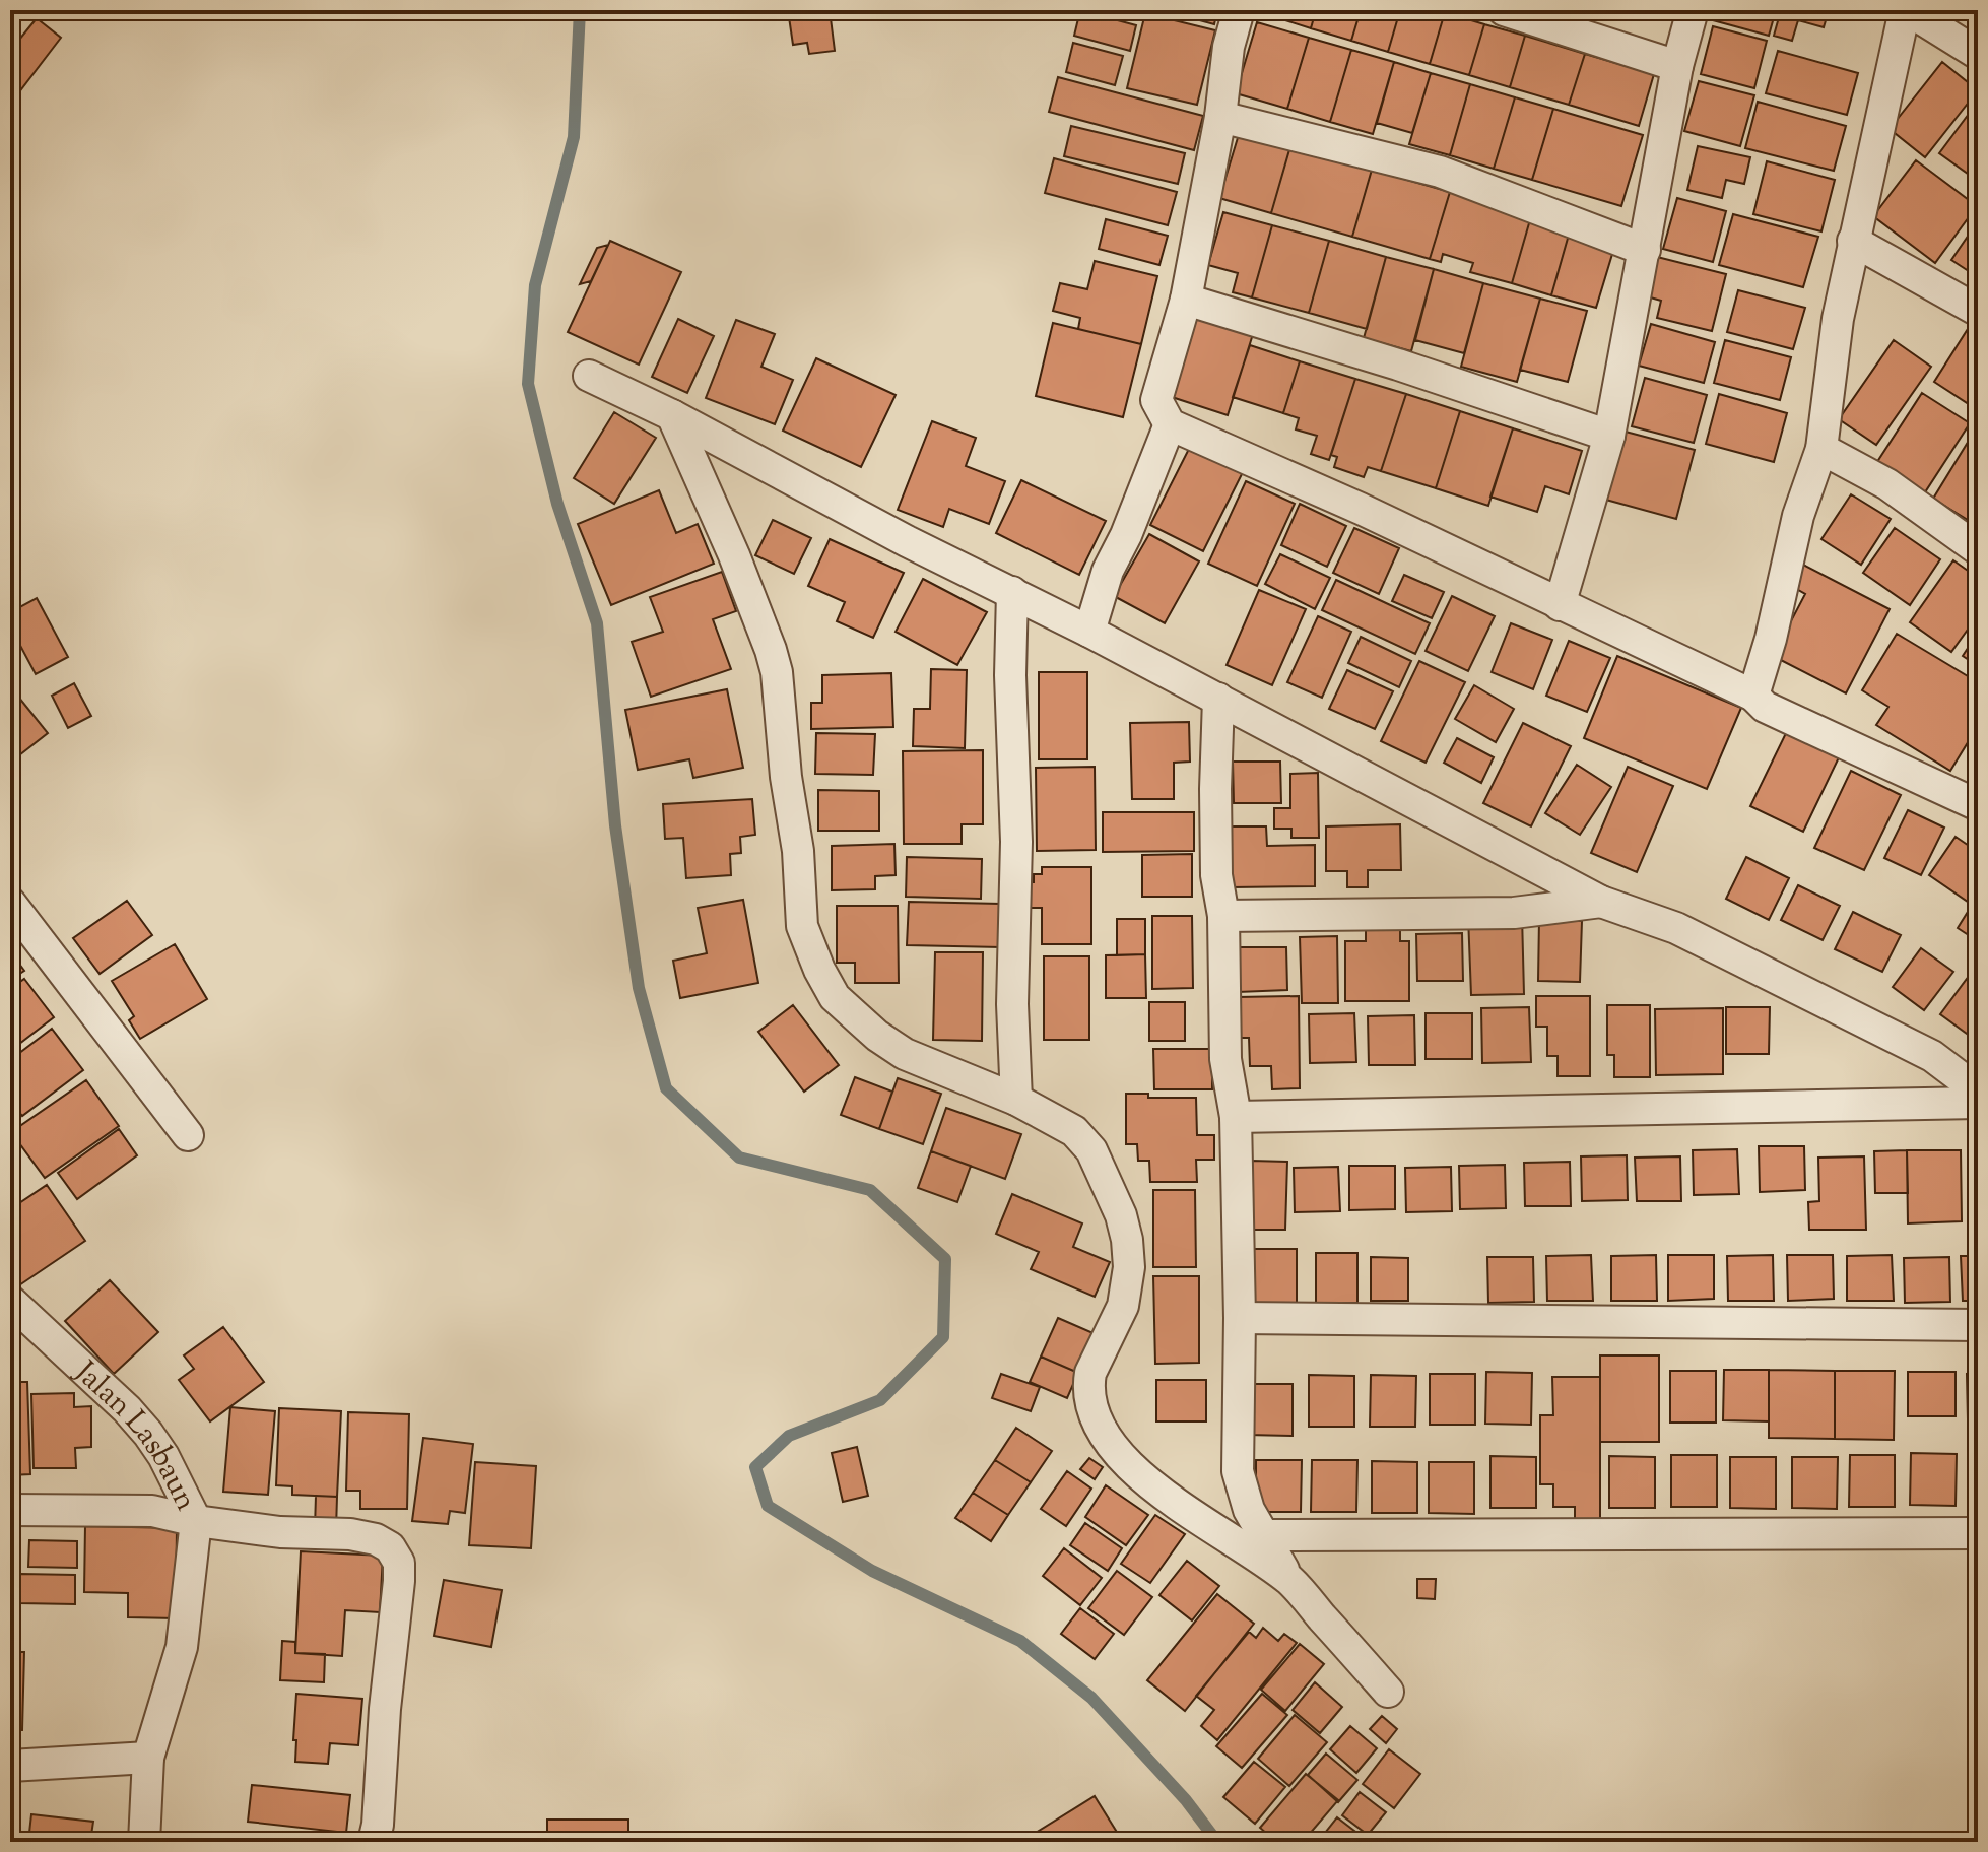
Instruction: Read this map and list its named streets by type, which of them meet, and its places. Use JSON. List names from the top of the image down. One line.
{"streets":{"street":["Jalan Lasbaun"]}}
